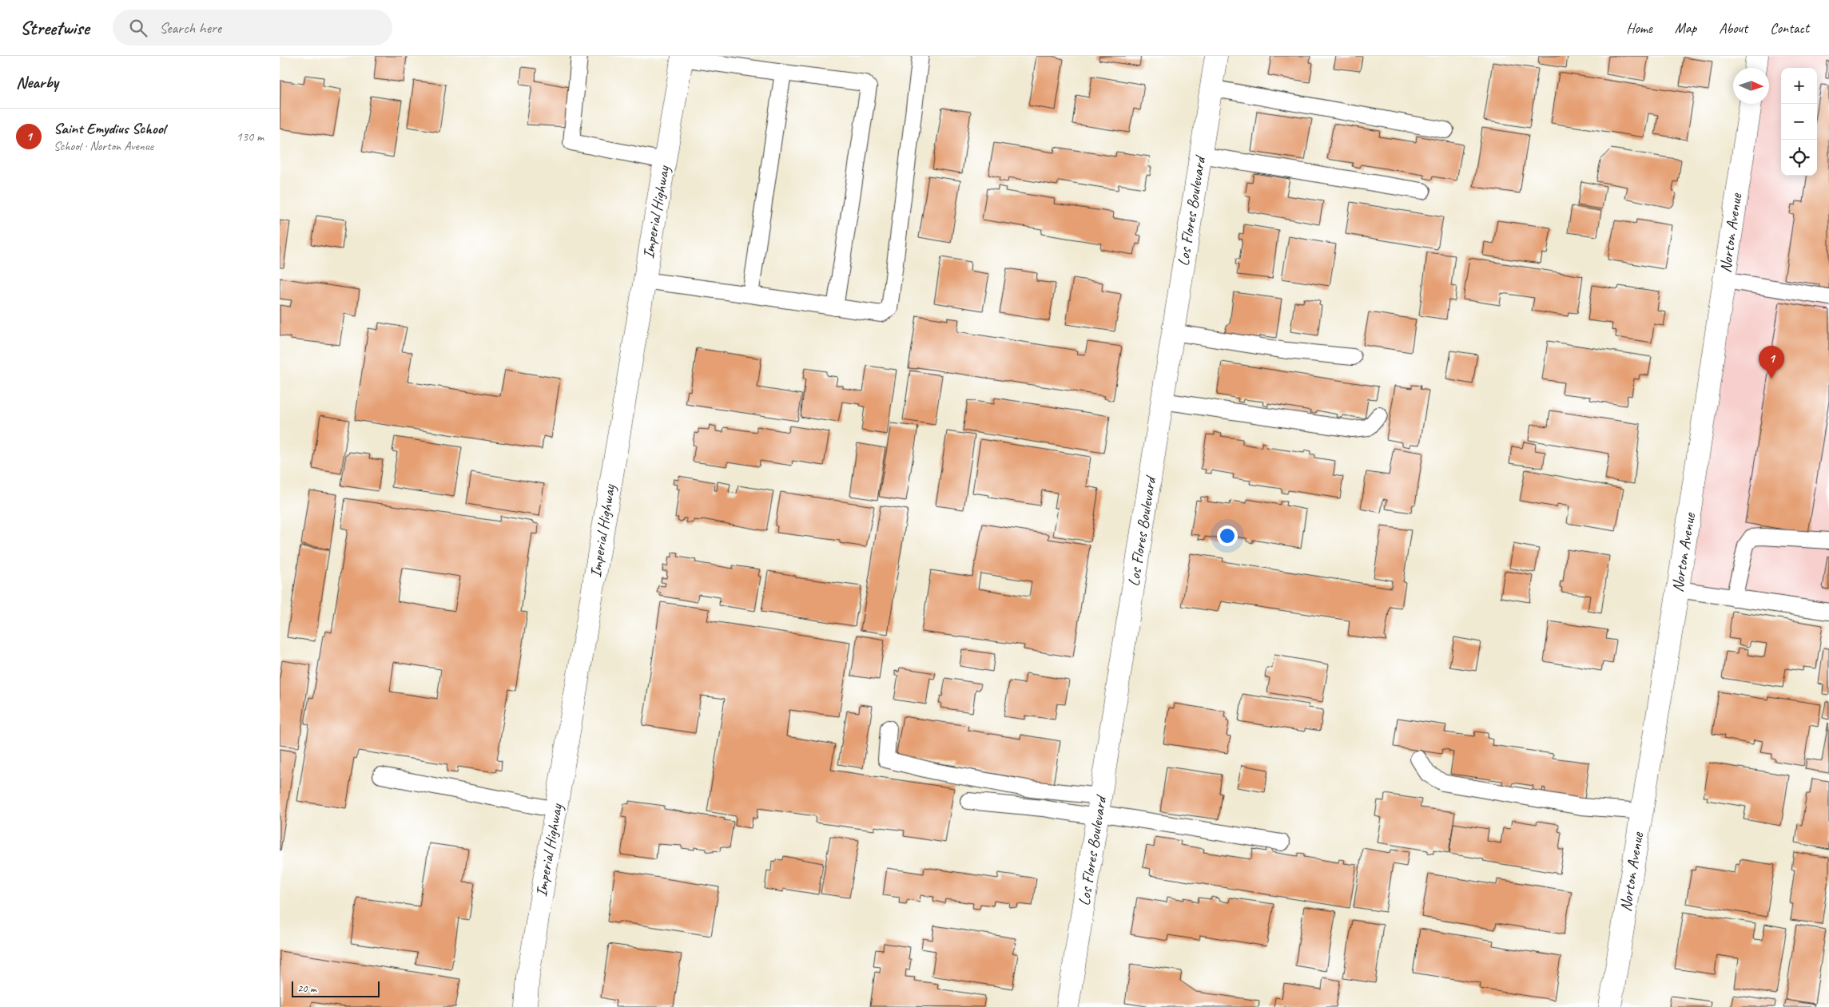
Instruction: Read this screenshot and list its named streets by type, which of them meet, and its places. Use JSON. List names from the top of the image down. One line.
{"streets":{"street":["Los Flores Boulevard","Imperial Highway","Norton Avenue"]},"scale_bar":"20 m","north":"right","page":{"header":"Streetwise","search":"Search here","nav":["Home","Map","About","Contact"],"heading":"Nearby","map_buttons":["+","−"],"list":[{"mark":"1","name":"Saint Emydius School","note":"School · Norton Avenue","value":"130 m"}],"pins":"1","scale":"20 m"}}
